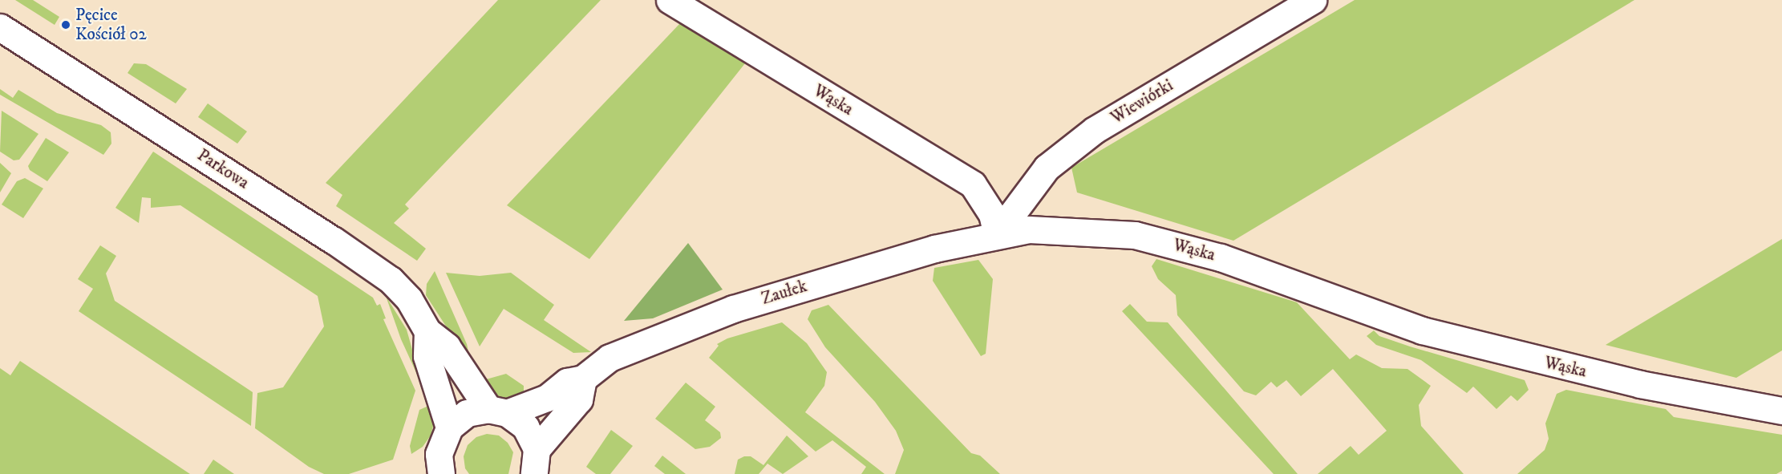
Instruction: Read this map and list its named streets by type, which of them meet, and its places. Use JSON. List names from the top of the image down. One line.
{"streets":{"street":["Wąska","Wiewiórki","Parkowa","Zaułek"]},"crossings":[["Wąska","Wiewiórki"],["Wąska","Zaułek"],["Wiewiórki","Zaułek"],["Parkowa","Zaułek"]],"places":["Pęcice Kościół 02"]}
